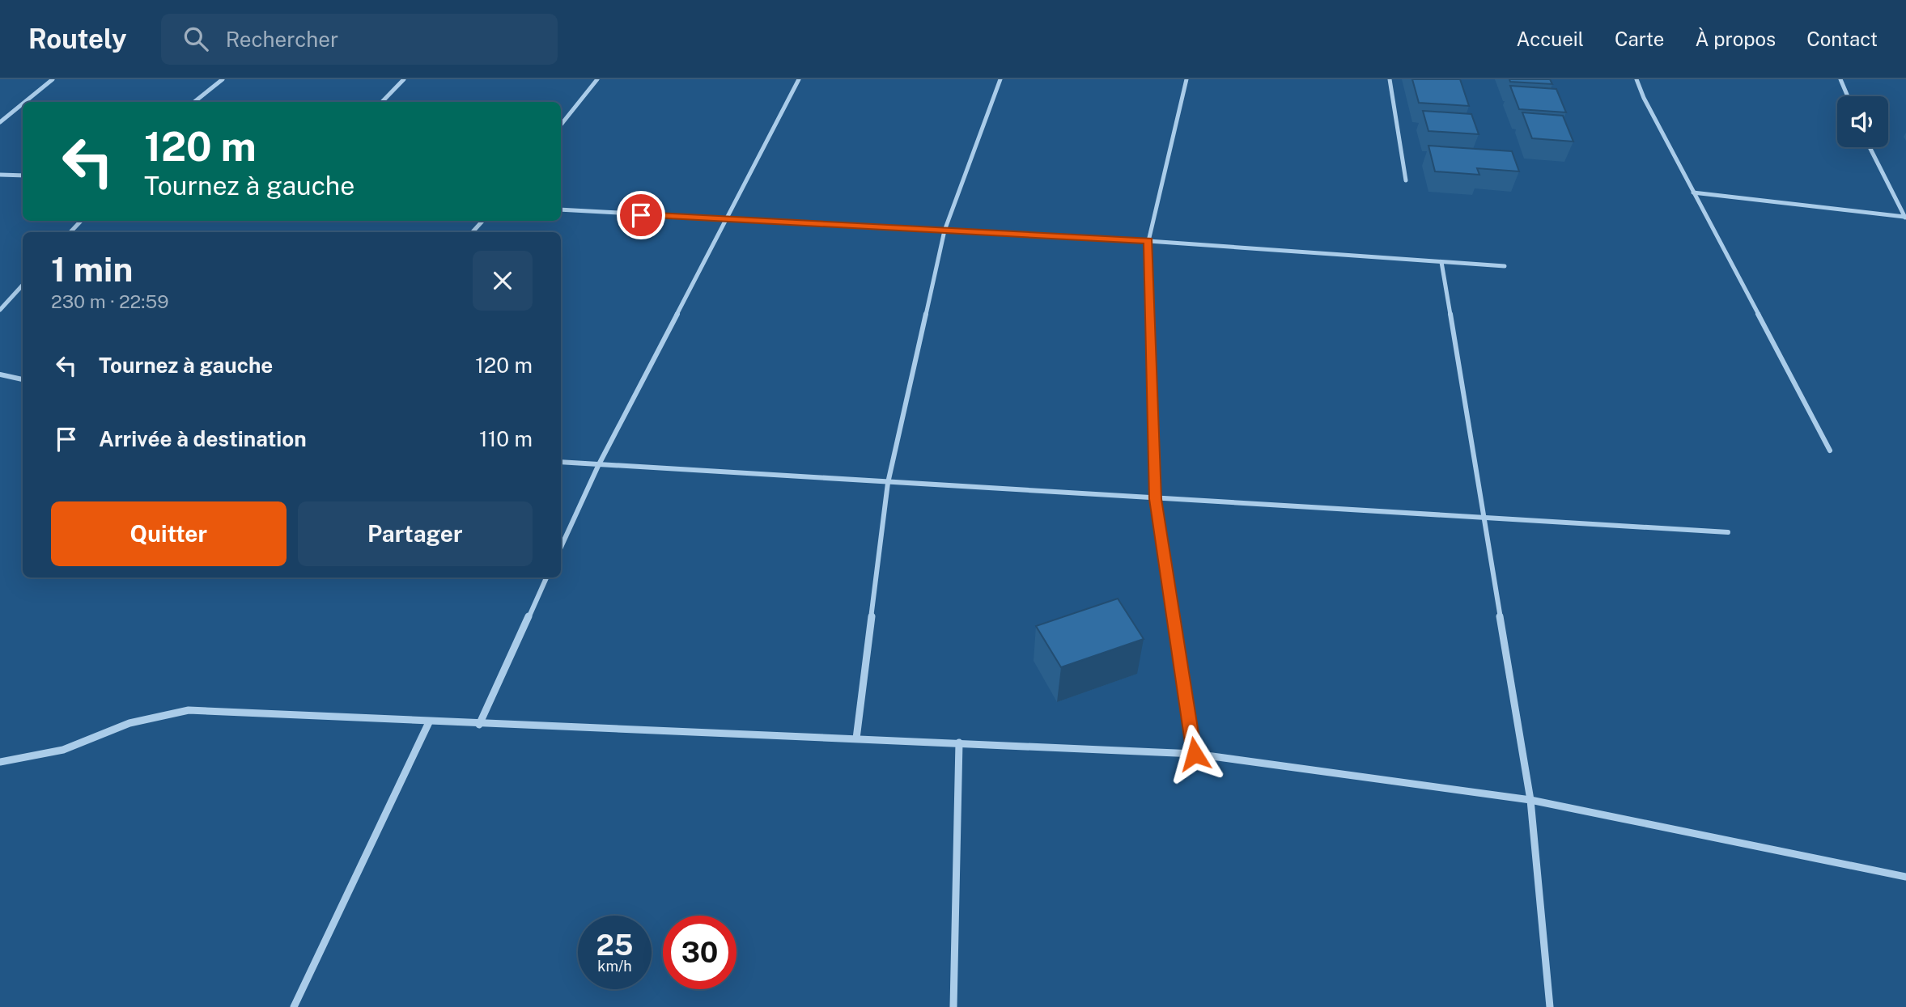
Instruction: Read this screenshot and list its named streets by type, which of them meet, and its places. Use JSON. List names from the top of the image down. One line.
{"page":{"header":"Routely","search":"Rechercher","nav":["Accueil","Carte","À propos","Contact"],"turn":["120 m","Tournez à gauche"],"heading":["1 min","230 m · 22:59"],"list":[{"name":"Tournez à gauche","value":"120 m"},{"name":"Arrivée à destination","value":"110 m"}],"buttons":["Quitter","Partager"],"speed":"25 km/h","limit":"30"}}
